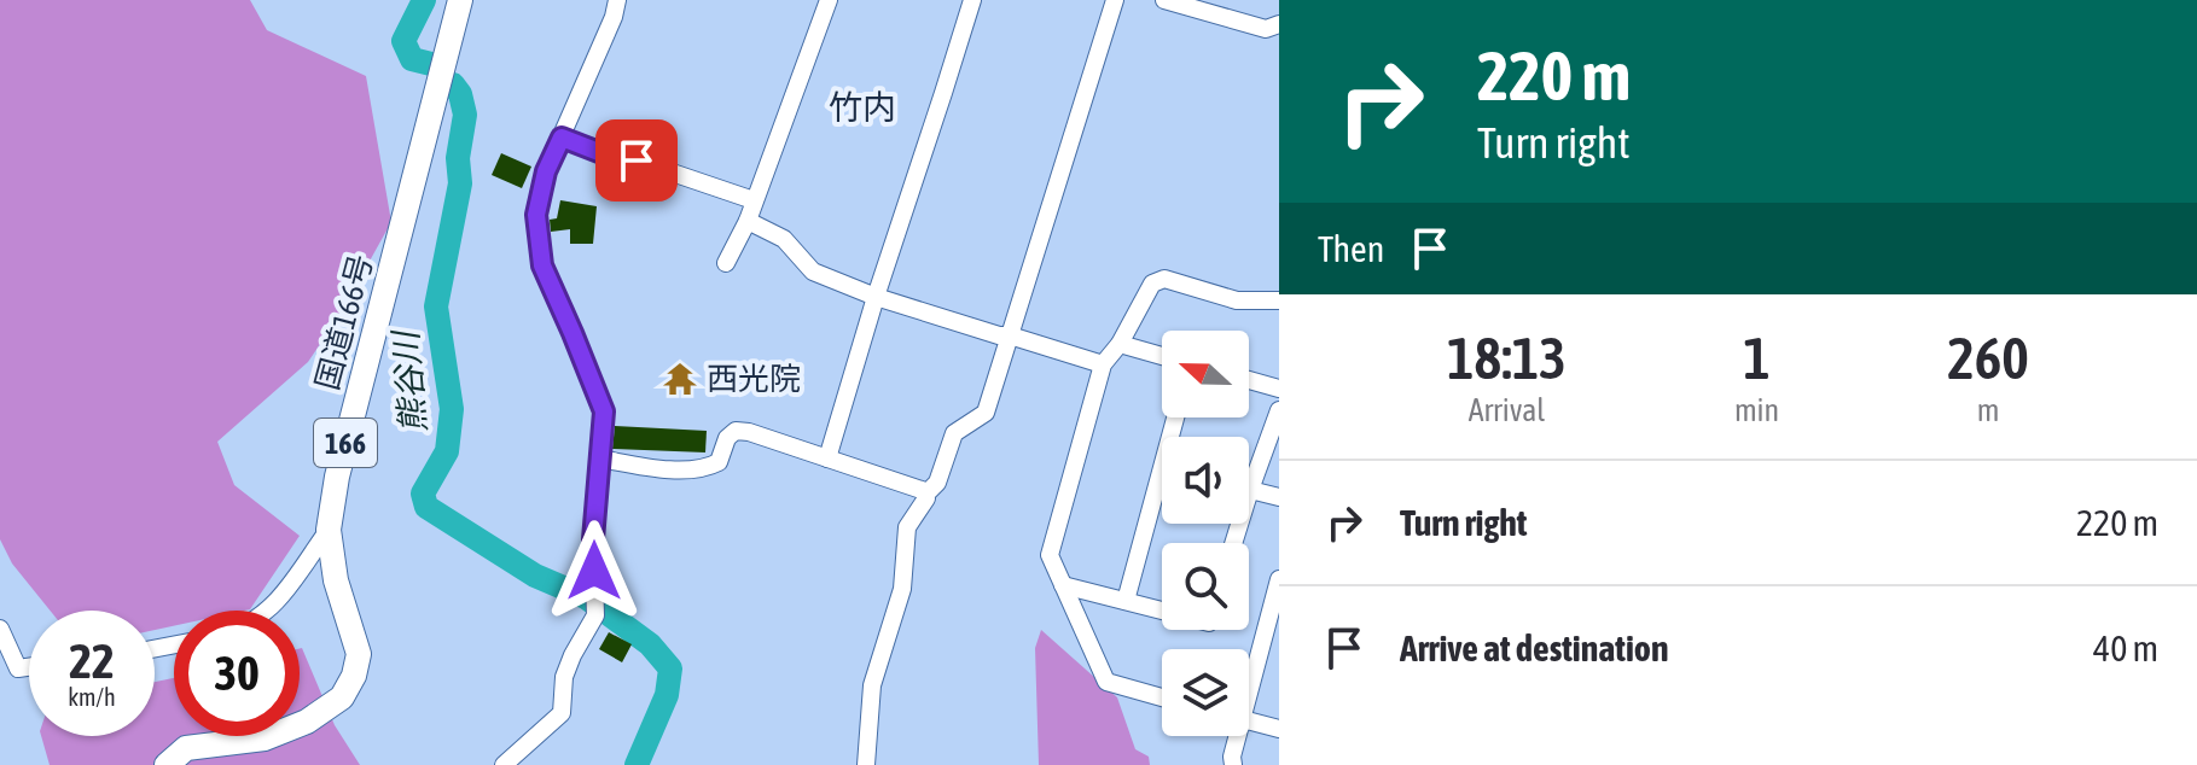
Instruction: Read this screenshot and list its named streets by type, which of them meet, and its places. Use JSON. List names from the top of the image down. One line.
{"streets":{"highway":["国道166号","166"]},"districts":["竹内"],"water":["熊谷川"],"places":{"temple":["西光院"]},"north":"left","page":{"turn":["220 m","Turn right"],"then":"Then","eta":["18:13","Arrival","1","min","260","m"],"list":[{"name":"Turn right","value":"220 m"},{"name":"Arrive at destination","value":"40 m"}],"speed":"22 km/h","limit":"30"}}
